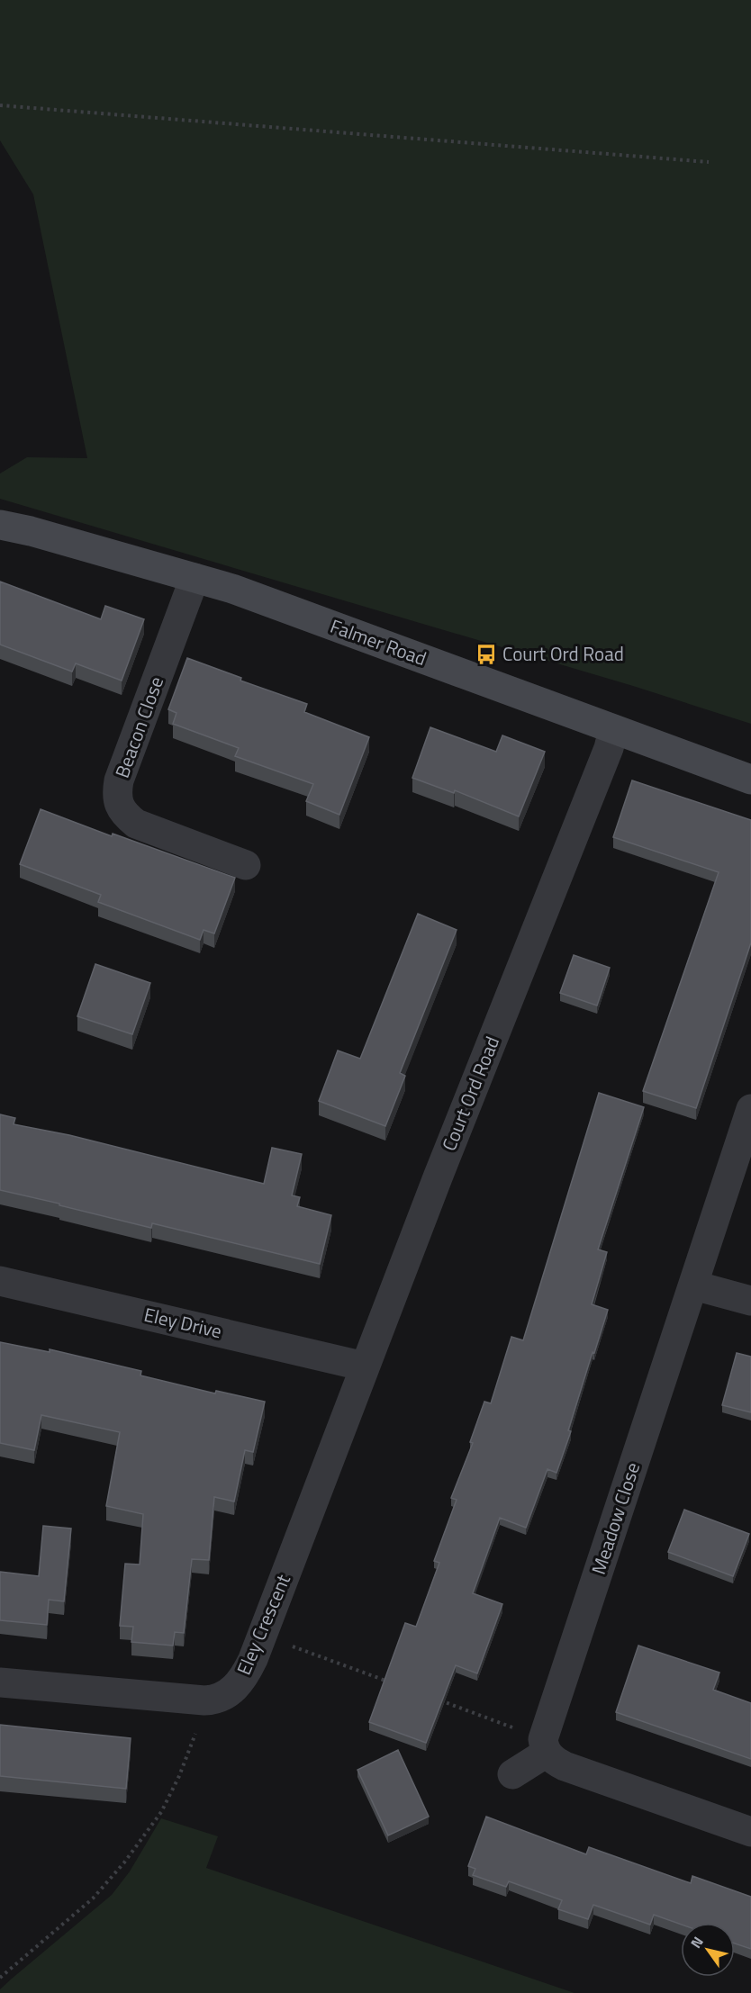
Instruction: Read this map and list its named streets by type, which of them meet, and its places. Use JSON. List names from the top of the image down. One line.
{"streets":{"main road":["Falmer Road"],"street":["Beacon Close","Court Ord Road","Eley Drive","Meadow Close","Eley Crescent"]},"crossings":[["Falmer Road","Beacon Close"],["Falmer Road","Court Ord Road"],["Court Ord Road","Eley Drive"],["Court Ord Road","Eley Crescent"],["Eley Drive","Eley Crescent"]],"places":{"bus stop":["Court Ord Road"]},"north":"top left"}
